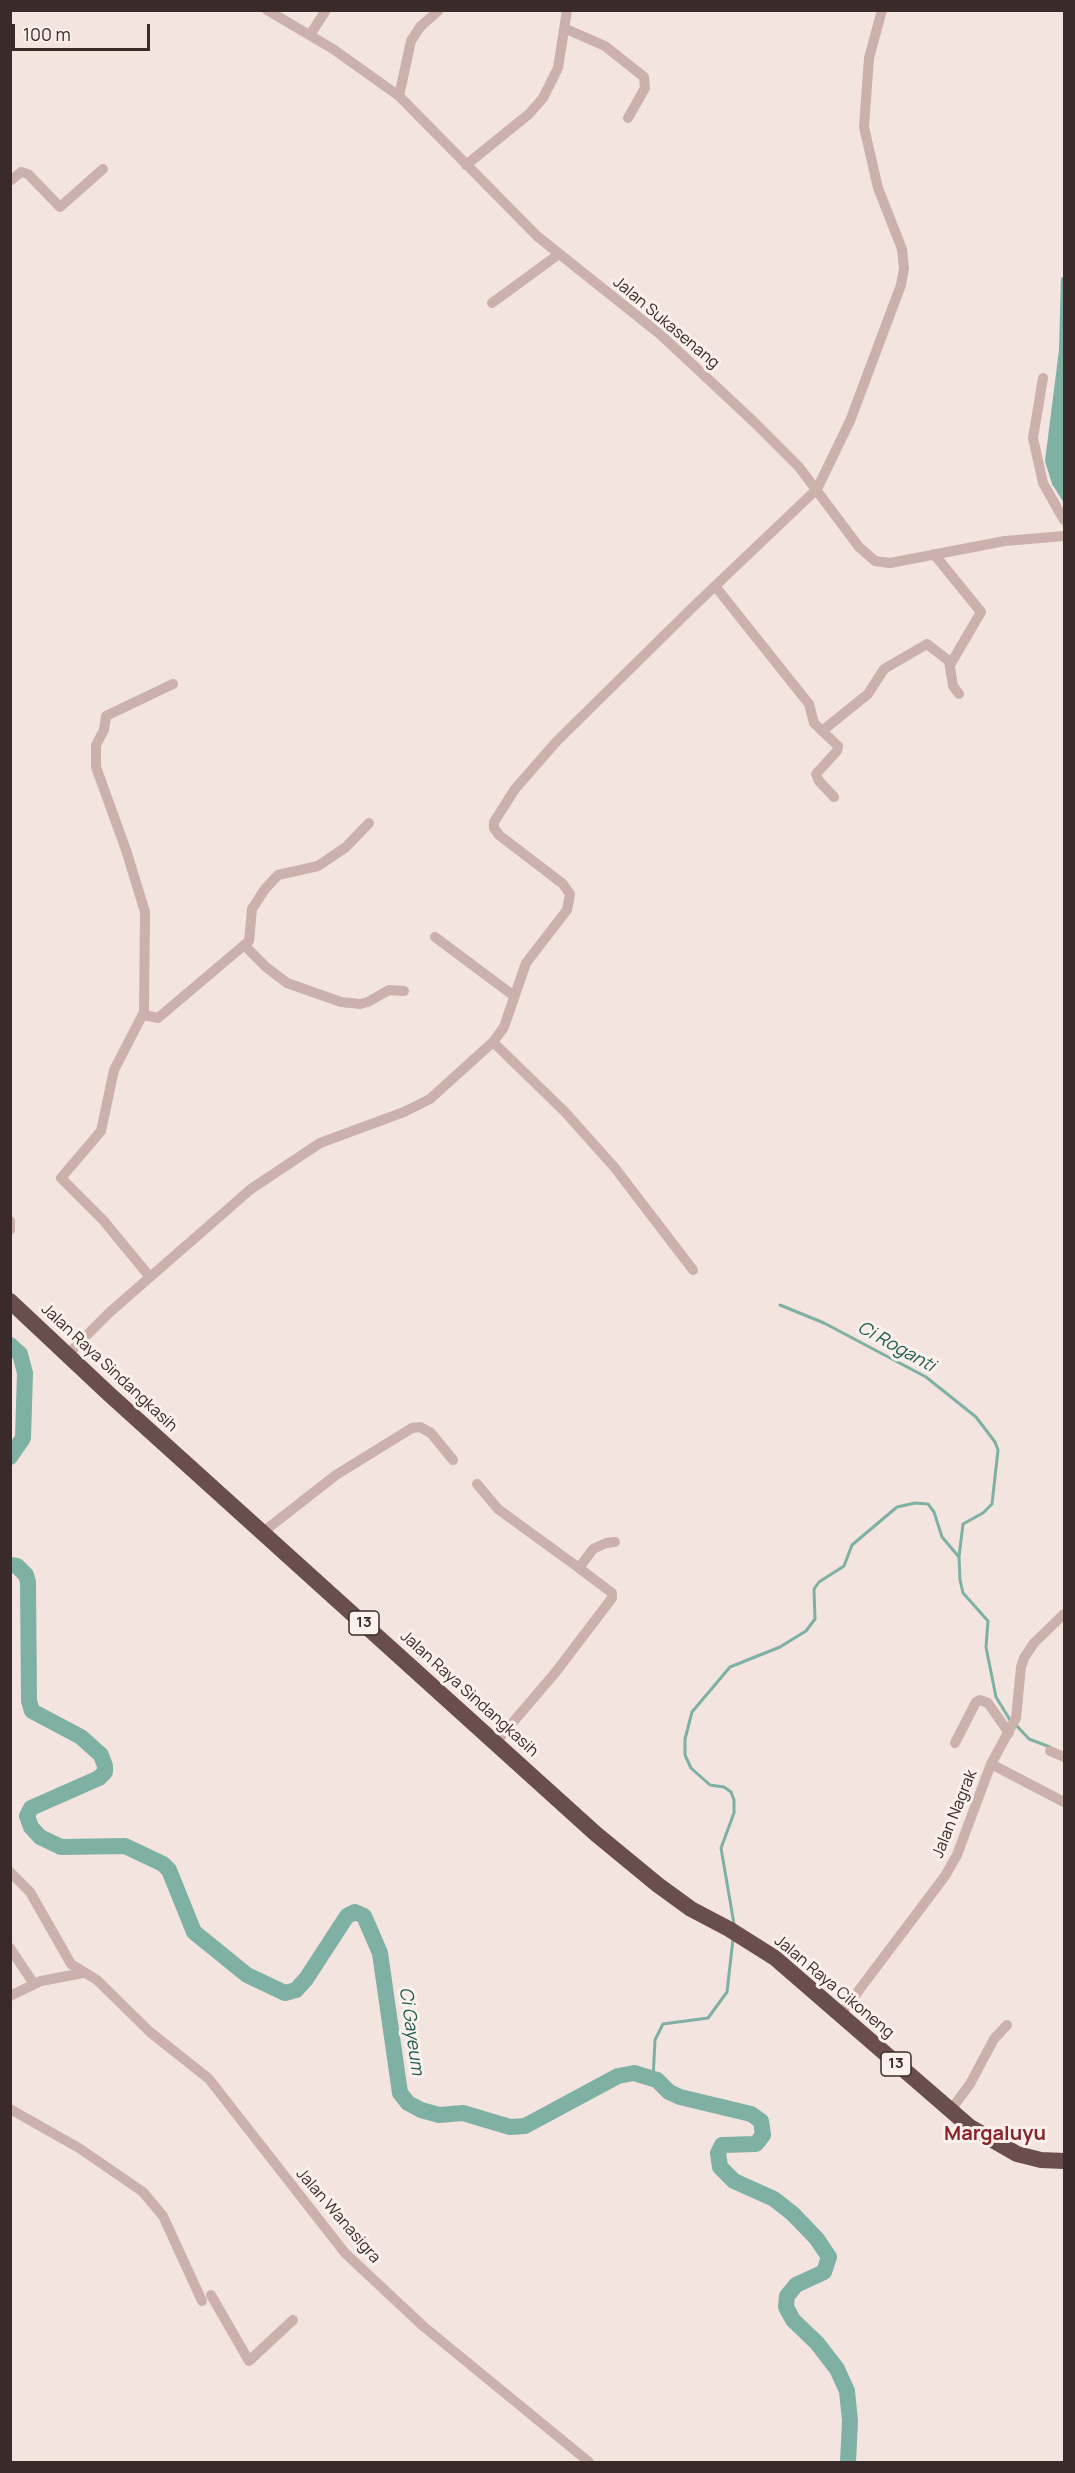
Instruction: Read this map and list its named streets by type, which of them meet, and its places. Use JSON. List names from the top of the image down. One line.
{"streets":{"highway":["Jalan Raya Sindangkasih","13","Jalan Raya Cikoneng"],"street":["Jalan Sukasenang","Jalan Nagrak","Jalan Wanasigra"]},"crossings":[["Jalan Raya Sindangkasih","Jalan Raya Cikoneng"],["Jalan Nagrak","Jalan Raya Cikoneng"]],"districts":["Margaluyu"],"water":["Ci Roganti","Ci Gayeum"],"scale_bar":"100 m"}
